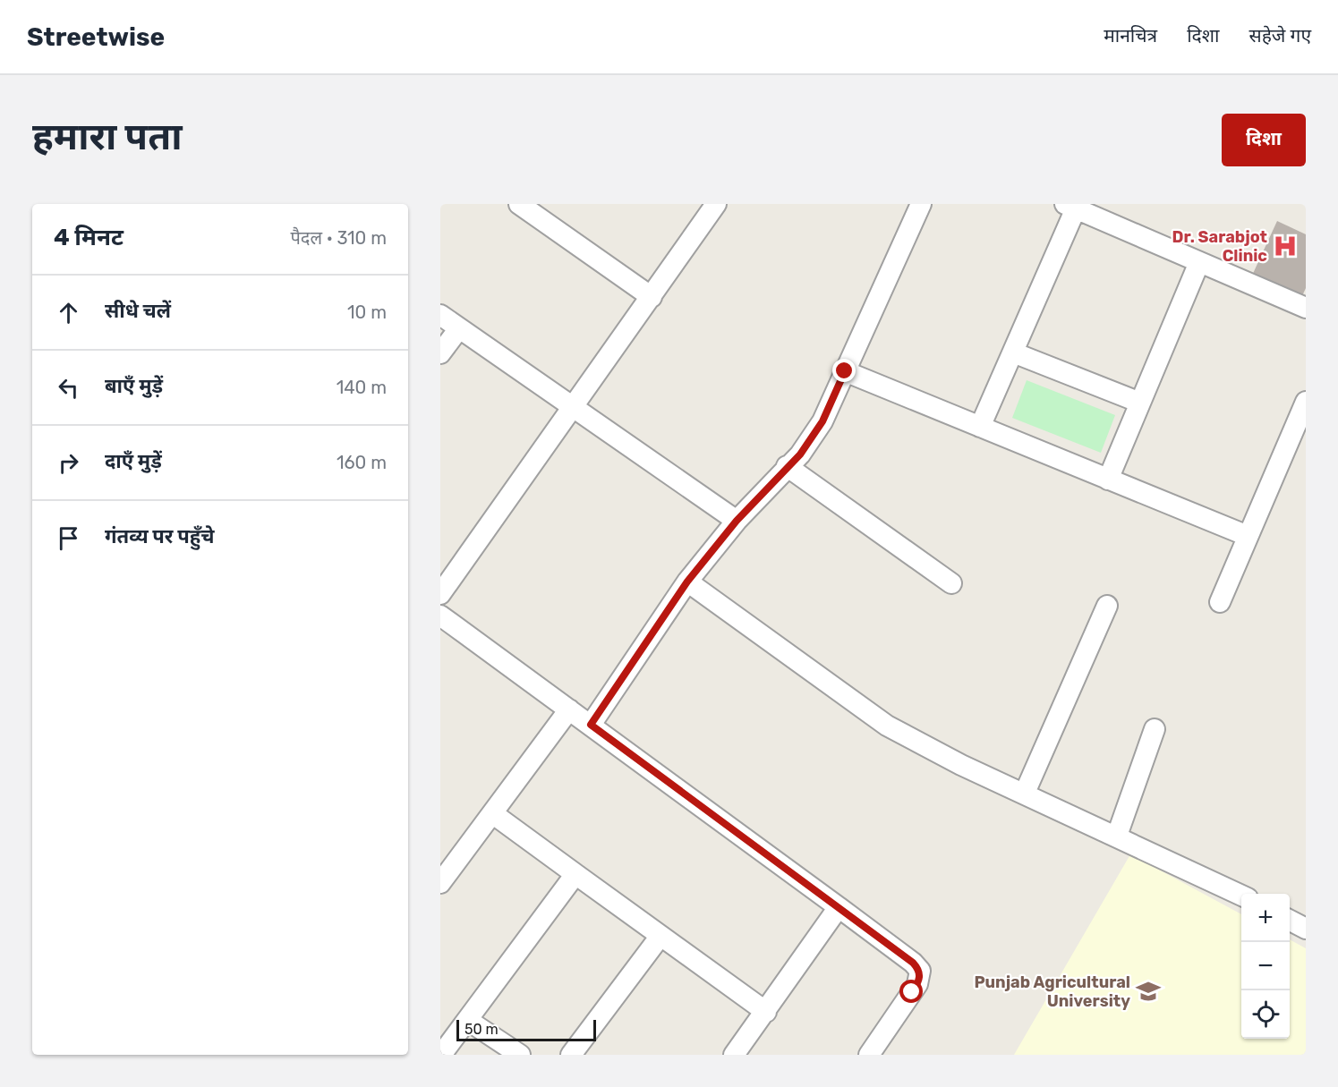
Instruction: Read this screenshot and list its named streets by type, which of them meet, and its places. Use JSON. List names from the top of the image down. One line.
{"places":{"hospital":["Dr. Sarabjot Clinic"],"school or university":["Punjab Agricultural University"]},"scale_bar":"50 m","page":{"header":"Streetwise","nav":["मानचित्र","दिशा","सहेजे गए"],"buttons":"दिशा","title":"हमारा पता","heading":["4 मिनट","पैदल · 310 m"],"list":[["सीधे चलें","10 m"],["बाएँ मुड़ें","140 m"],["दाएँ मुड़ें","160 m"],"गंतव्य पर पहुँचे"],"map_buttons":["+","−"],"scale":"50 m"}}
